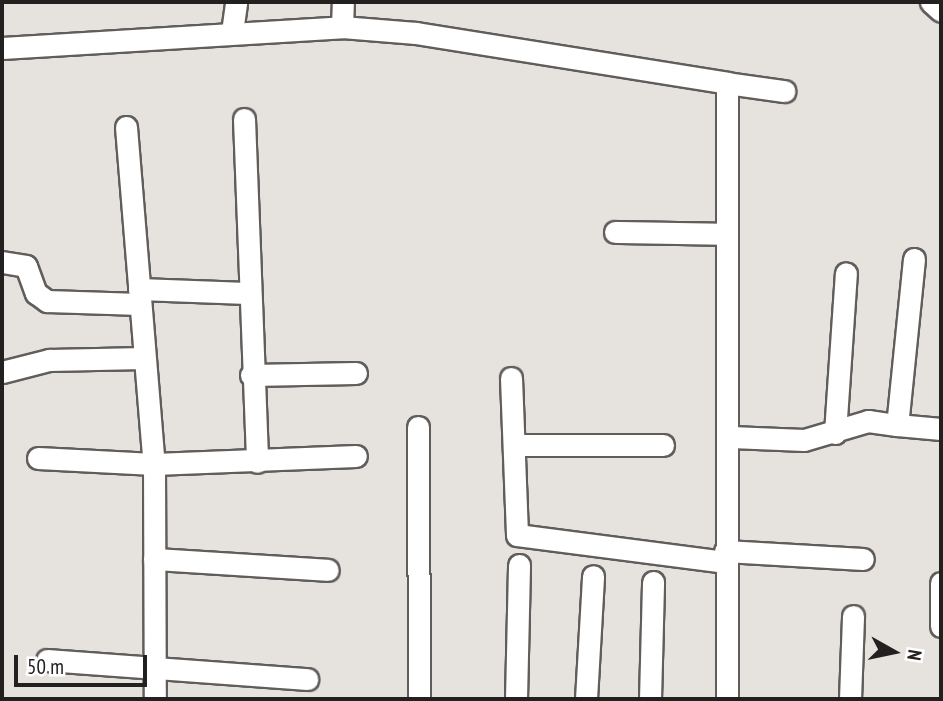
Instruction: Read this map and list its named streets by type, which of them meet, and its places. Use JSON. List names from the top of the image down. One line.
{"scale_bar":"50 m","north":"right"}
